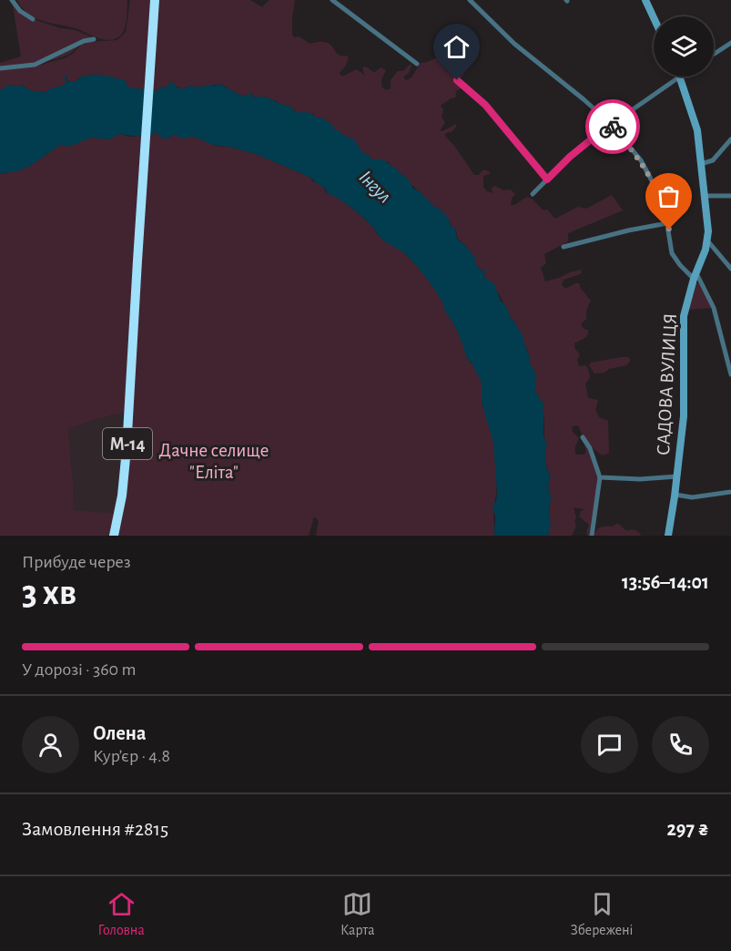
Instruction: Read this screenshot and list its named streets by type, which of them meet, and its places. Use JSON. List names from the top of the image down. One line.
{"streets":{"highway":["М-14"],"street":["САДОВА ВУЛИЦЯ"]},"water":["Інгул"],"parks":["Дачне селище \"Еліта\""],"page":{"heading":["3 хв","Прибуде через","13:56–14:01"],"panel":["Олена","Кур’єр · 4.8","Замовлення #2815","297 ₴"],"bar":"У дорозі · 360 m","tabs":["Головна","Карта","Збережені"]}}
